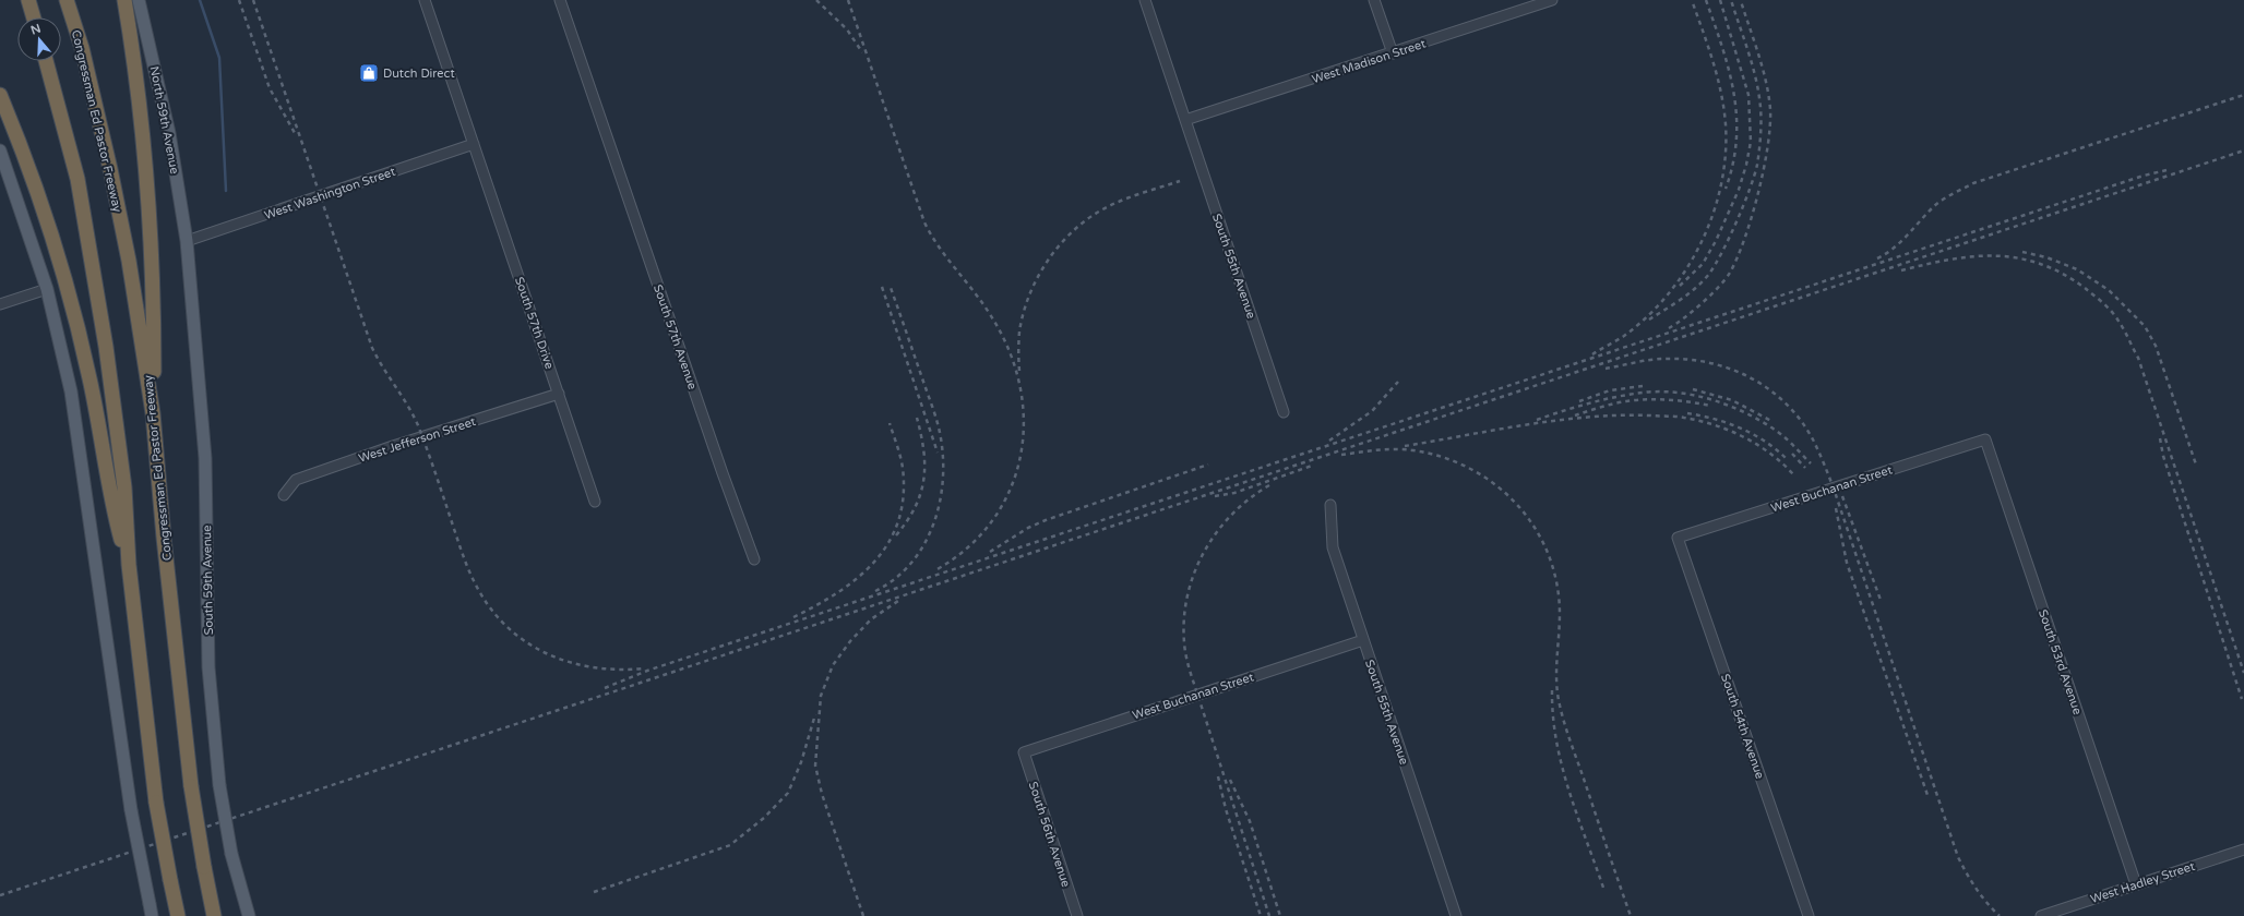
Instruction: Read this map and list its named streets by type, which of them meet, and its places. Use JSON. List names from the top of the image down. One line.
{"streets":{"highway":["Congressman Ed Pastor Freeway"],"main road":["North 59th Avenue","South 59th Avenue"],"street":["West Madison Street","West Washington Street","South 55th Avenue","South 57th Drive","South 57th Avenue","West Jefferson Street","West Buchanan Street","South 53rd Avenue","South 54th Avenue","South 56th Avenue","West Hadley Street"]},"crossings":[["West Madison Street","South 55th Avenue"],["North 59th Avenue","West Washington Street"],["North 59th Avenue","South 59th Avenue"],["West Washington Street","South 57th Drive"],["West Washington Street","South 59th Avenue"],["South 55th Avenue","West Buchanan Street"],["South 57th Drive","West Jefferson Street"],["West Buchanan Street","South 53rd Avenue"],["West Buchanan Street","South 54th Avenue"],["West Buchanan Street","South 56th Avenue"],["South 53rd Avenue","West Hadley Street"]],"places":{"shop":["Dutch Direct"]},"north":"top"}
